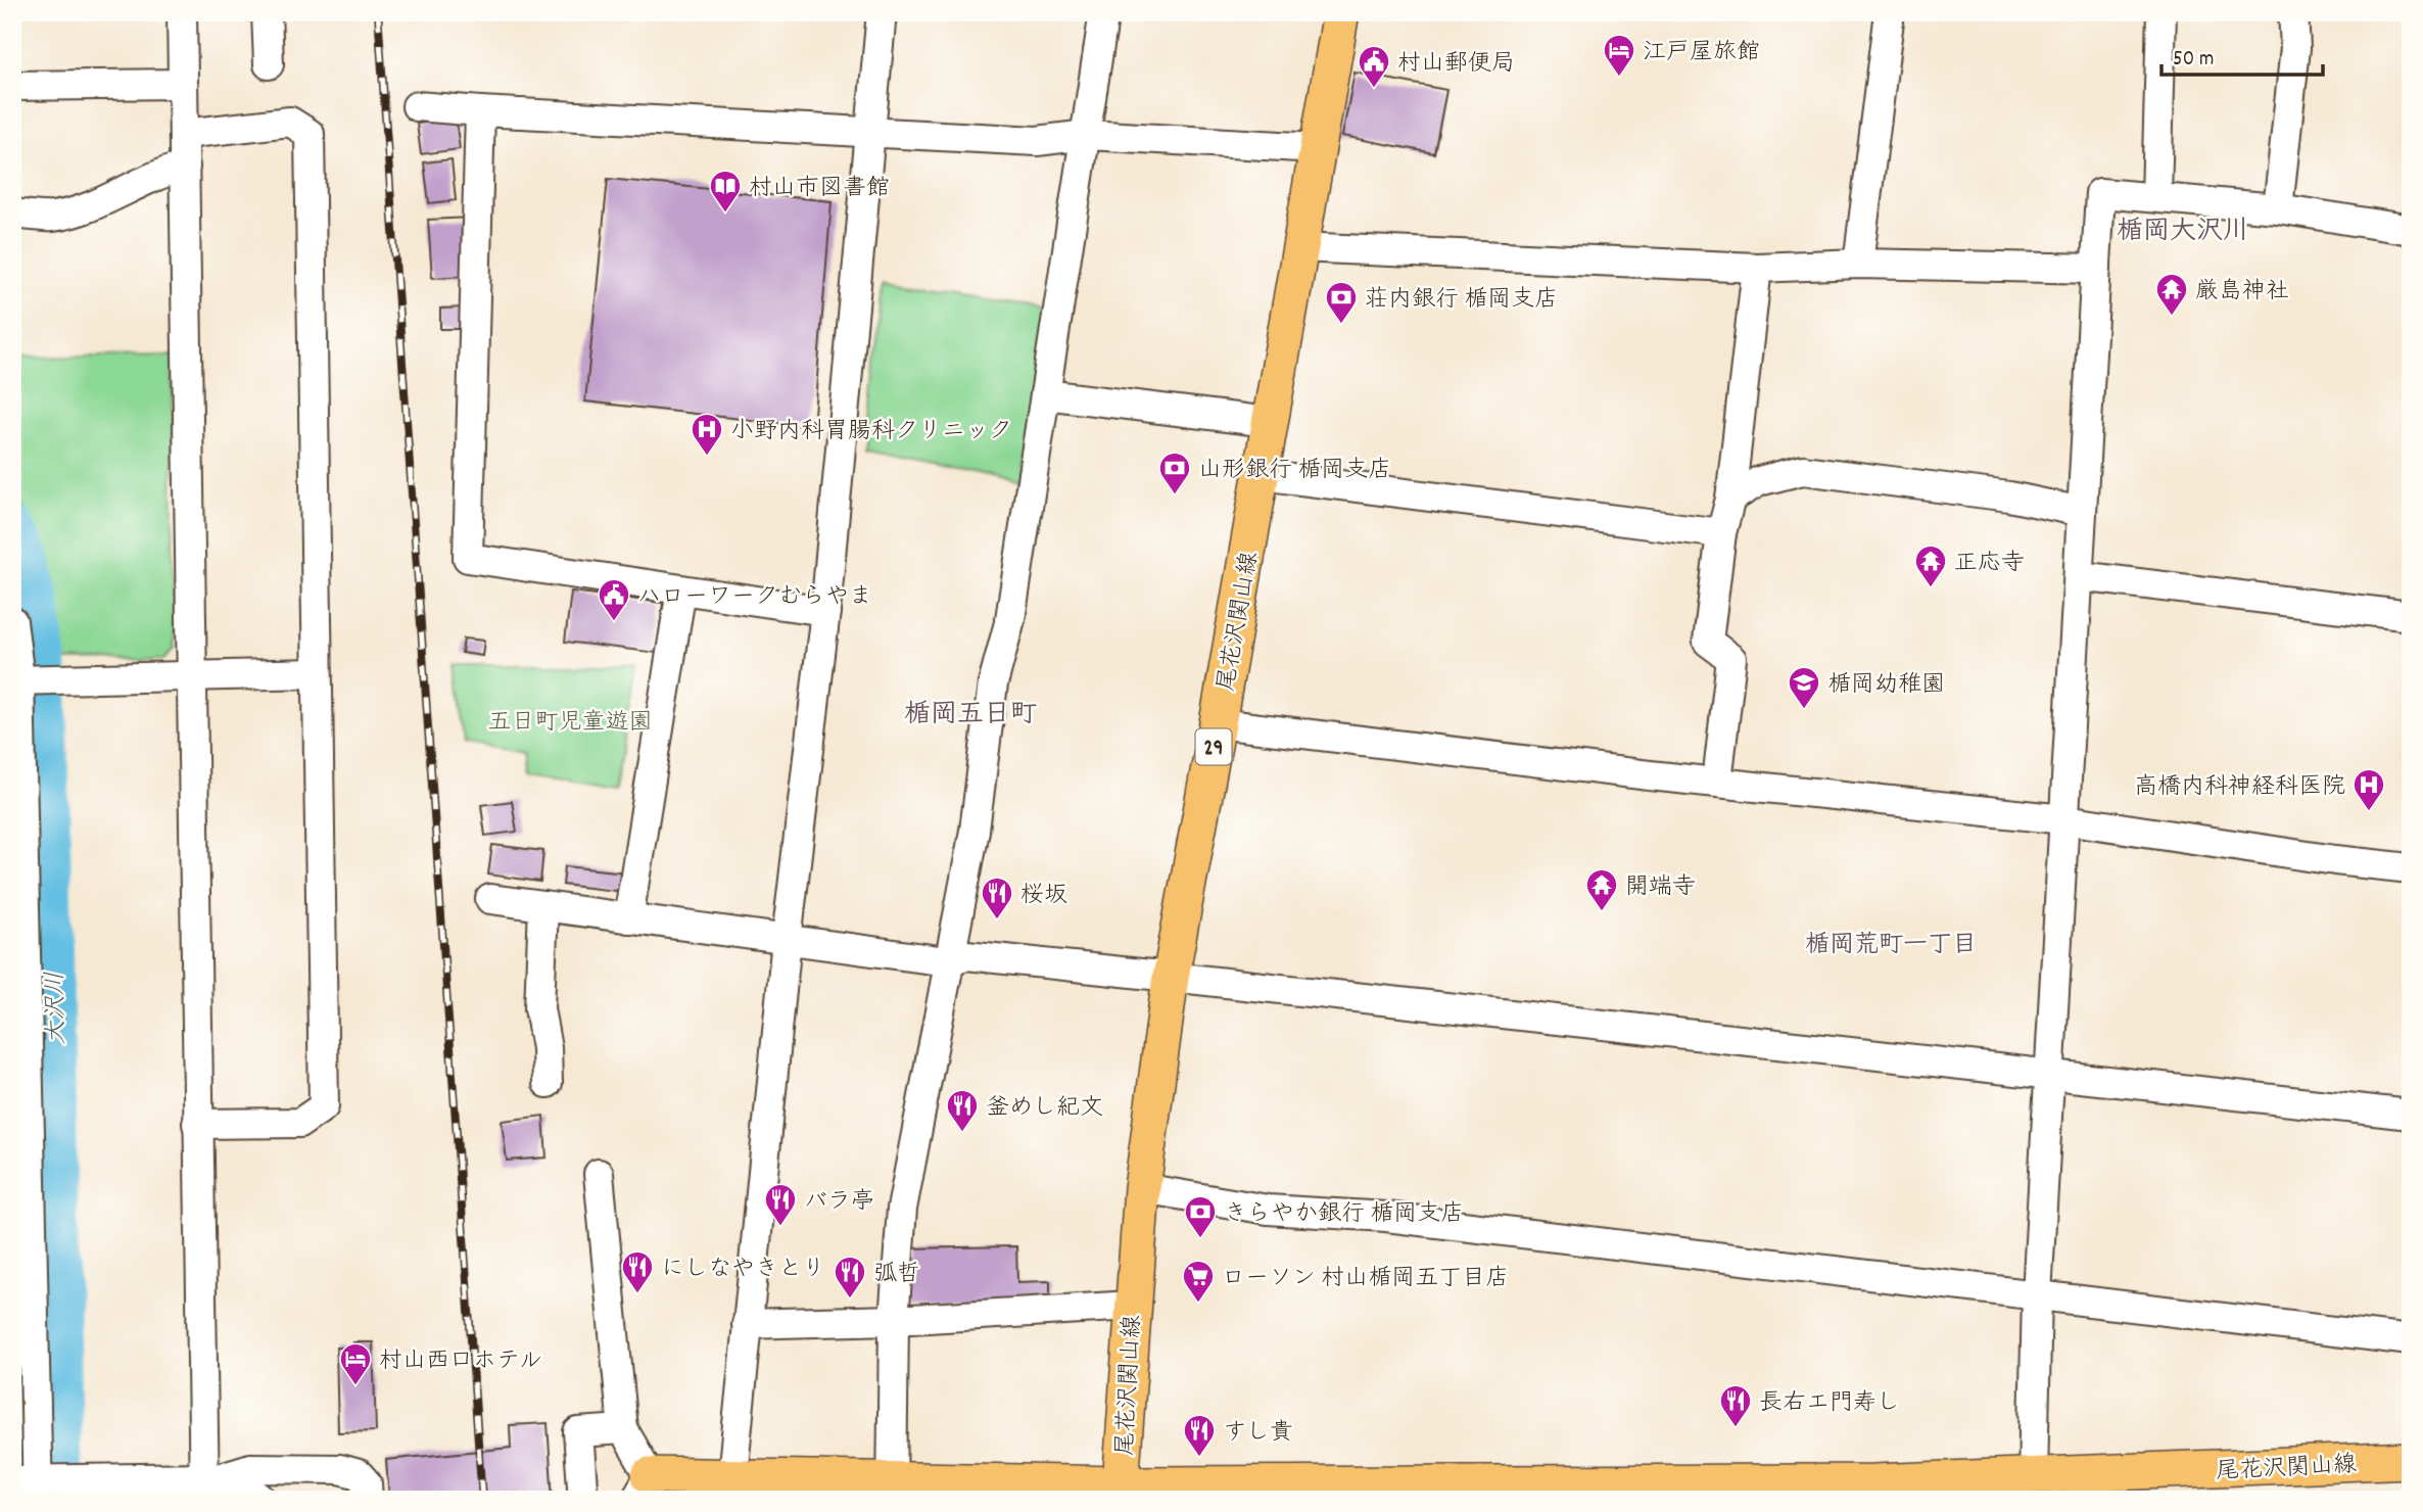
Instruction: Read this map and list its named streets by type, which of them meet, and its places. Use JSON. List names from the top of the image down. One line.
{"streets":{"main road":["尾花沢関山線","29"]},"districts":["楯岡大沢川","楯岡五日町","楯岡荒町一丁目"],"water":["大沢川"],"parks":["五日町児童遊園"],"places":{"hotel":["江戸屋旅館","村山西口ホテル"],"public building":["村山郵便局","ハローワークむらやま"],"library":["村山市図書館"],"temple":["厳島神社","正応寺","開端寺"],"bank":["荘内銀行 楯岡支店","山形銀行 楯岡支店","きらやか銀行 楯岡支店"],"hospital":["小野内科胃腸科クリニック","高橋内科神経科医院"],"school or university":["楯岡幼稚園"],"restaurant":["桜坂","釜めし紀文","バラ亭","にしなやきとり","弧哲","長右エ門寿し","すし貴"],"supermarket":["ローソン 村山楯岡五丁目店"]},"scale_bar":"50 m"}
